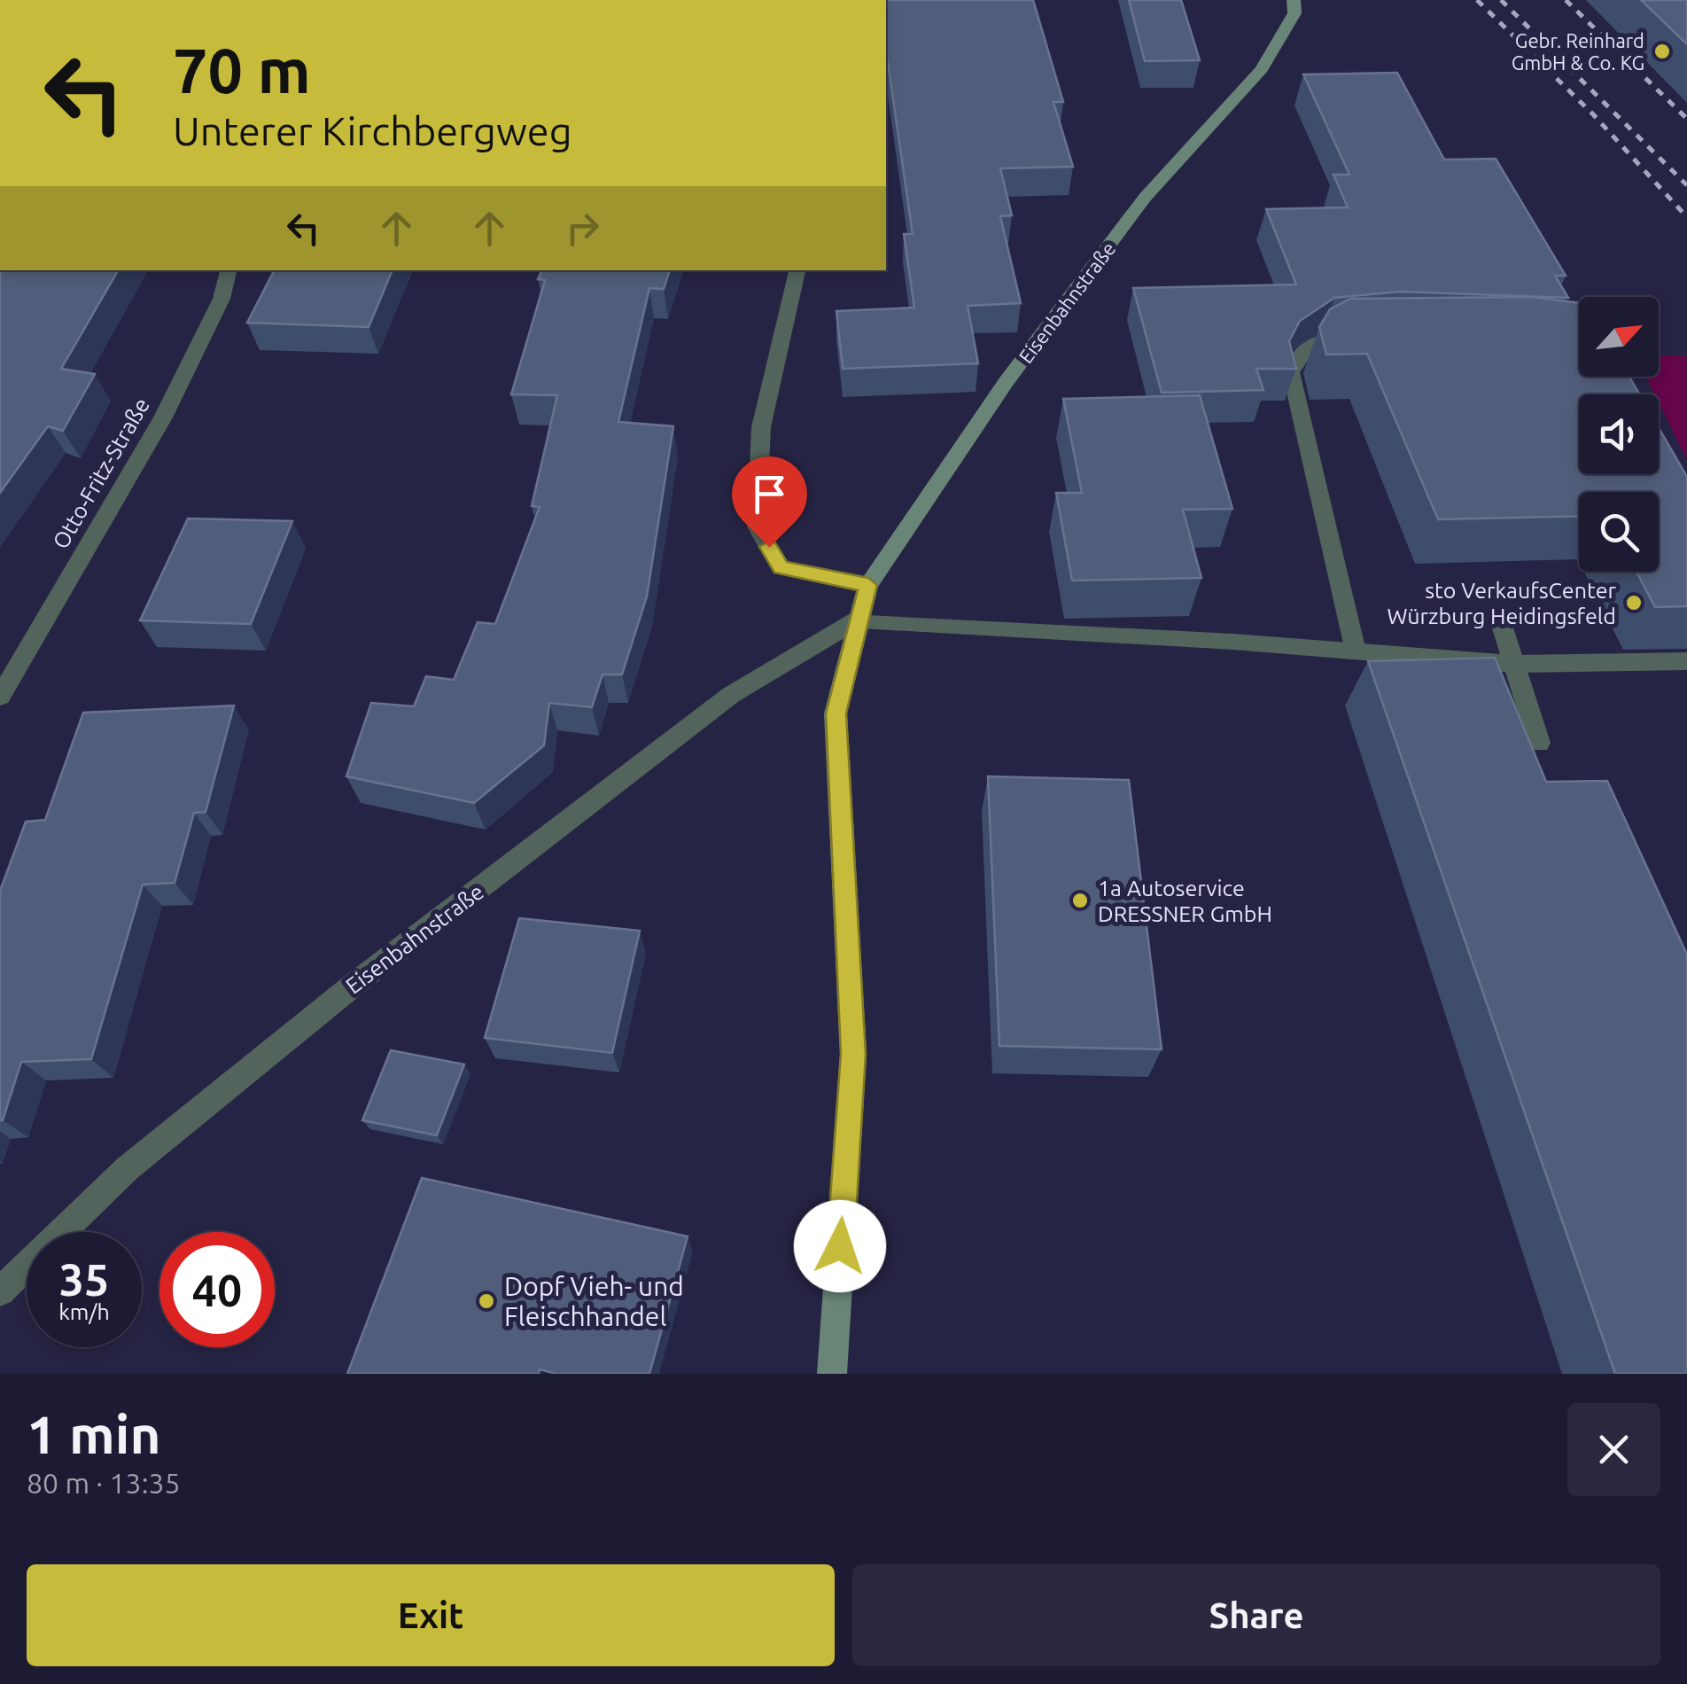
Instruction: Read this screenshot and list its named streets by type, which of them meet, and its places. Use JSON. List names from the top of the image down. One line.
{"streets":{"street":["Eisenbahnstraße","Otto-Fritz-Straße"]},"places":["Gebr. Reinhard GmbH & Co. KG","sto VerkaufsCenter Würzburg Heidingsfeld","1a Autoservice DRESSNER GmbH","Dopf Vieh- und Fleischhandel"],"north":"top right","page":{"turn":["70 m","Unterer Kirchbergweg"],"speed":"35 km/h","limit":"40","heading":["1 min","80 m · 13:35"],"buttons":["Exit","Share"]}}
